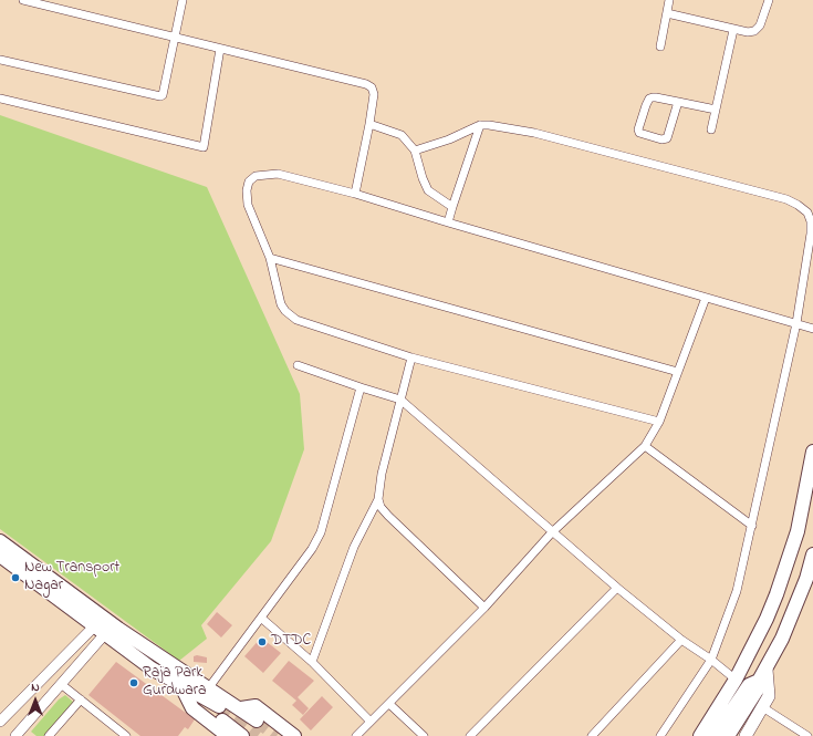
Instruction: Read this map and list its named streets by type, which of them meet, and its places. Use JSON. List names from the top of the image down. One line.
{"places":["New Transport Nagar","DTDC","Raja Park Gurdwara"],"north":"top"}
